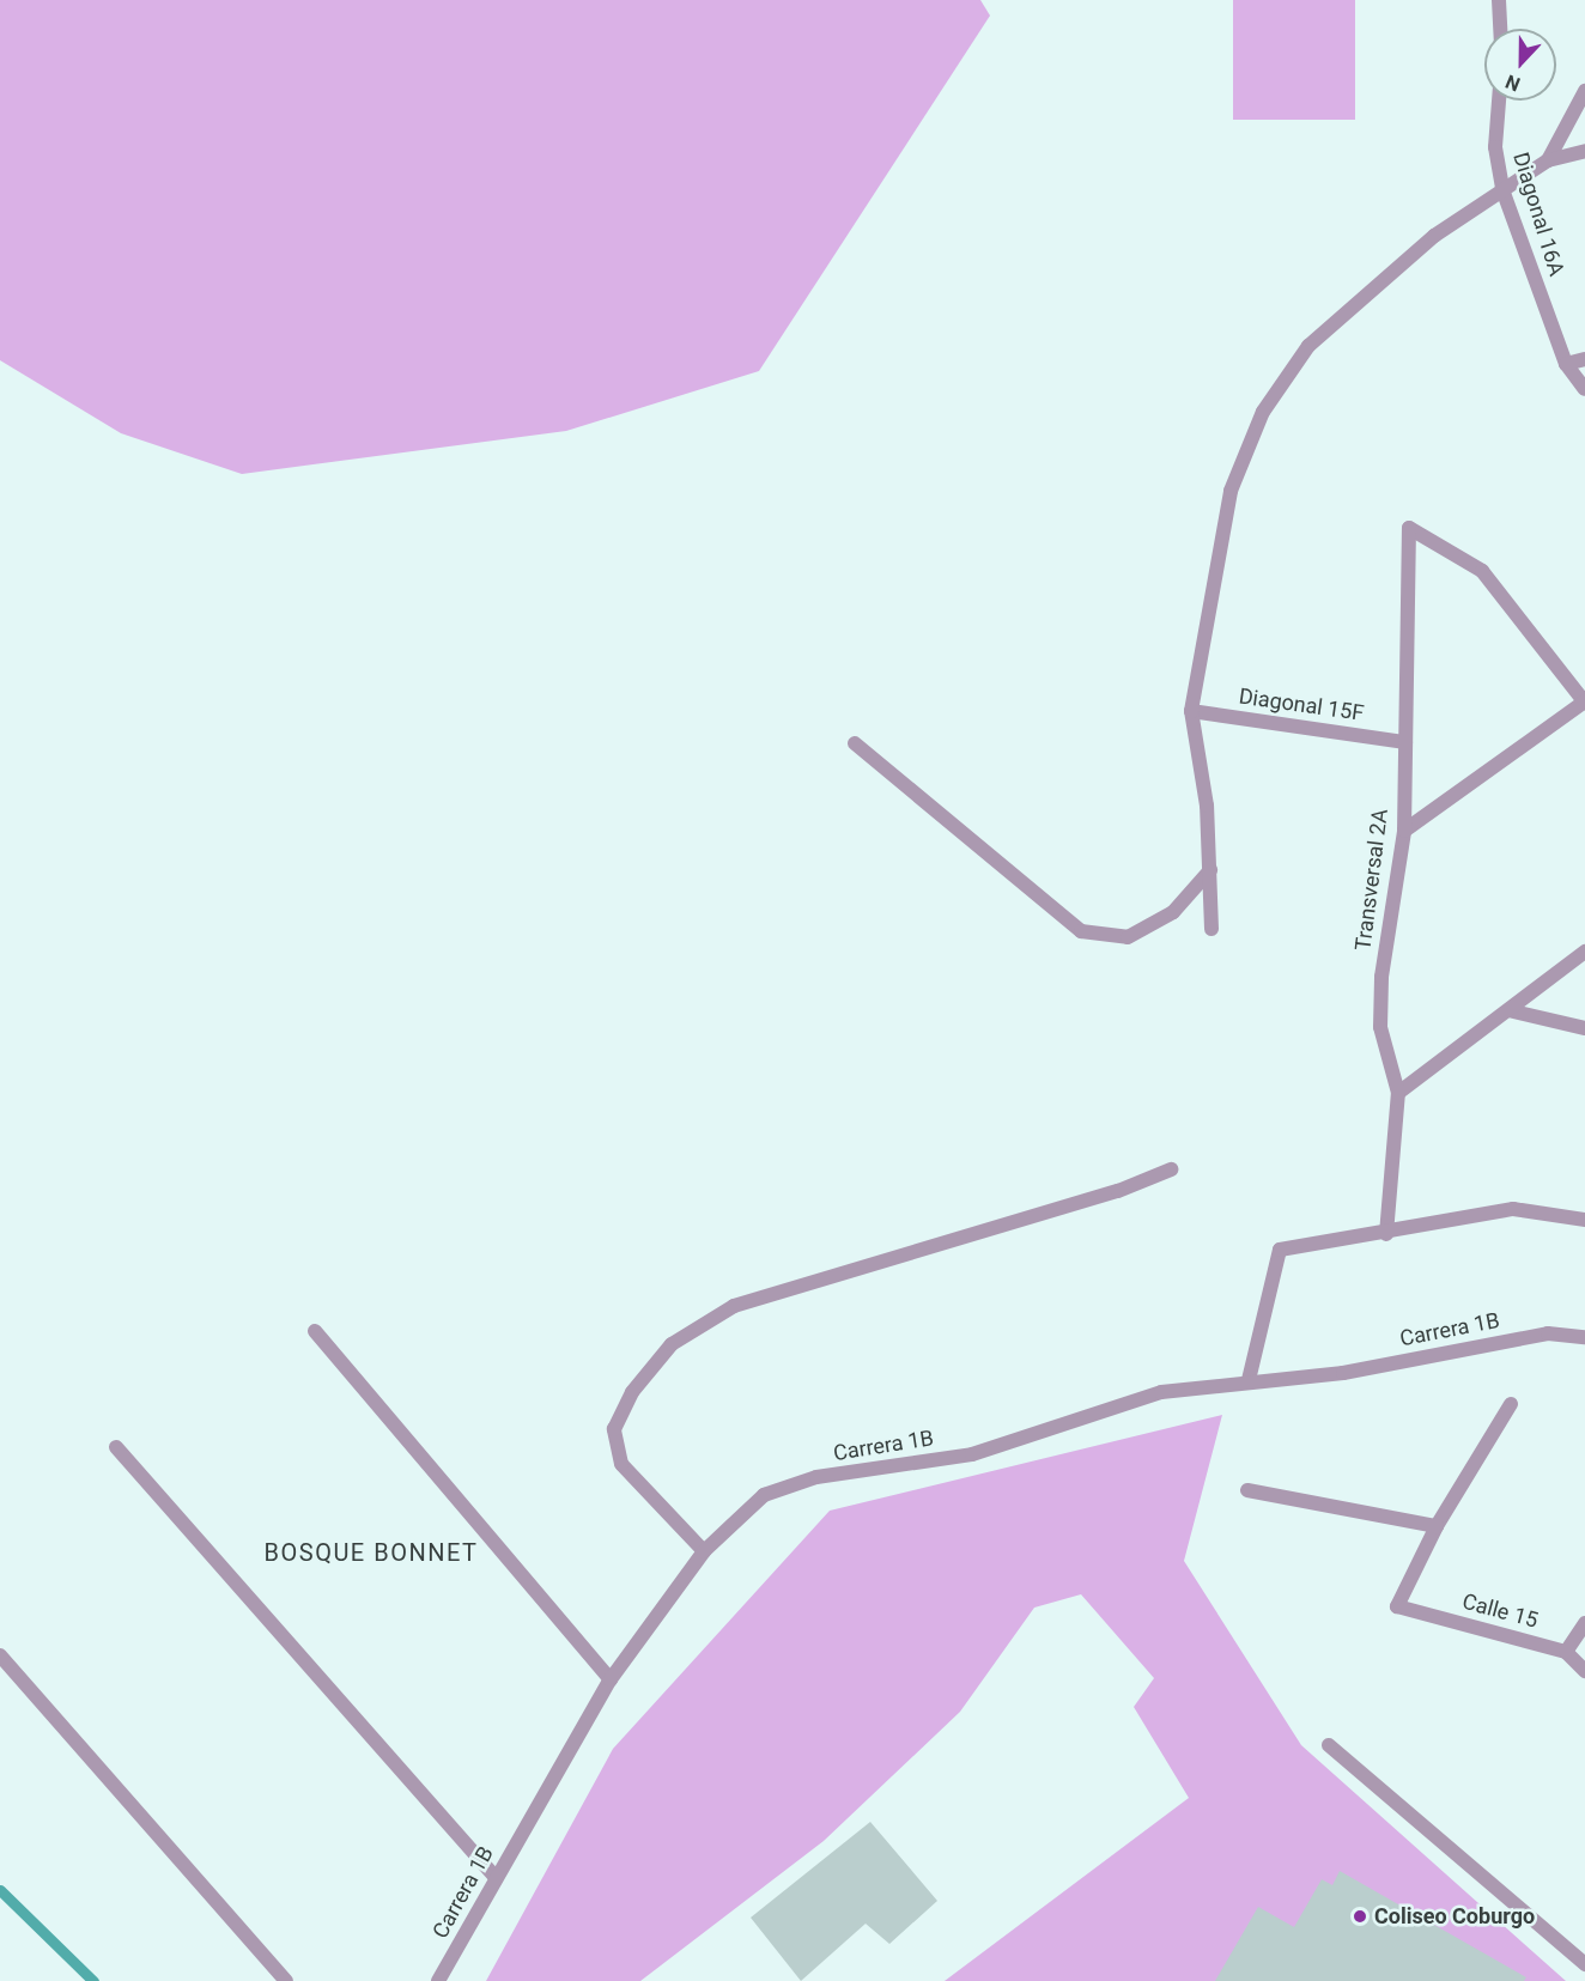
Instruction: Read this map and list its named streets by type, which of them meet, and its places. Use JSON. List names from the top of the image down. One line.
{"streets":{"street":["Diagonal 16A","Diagonal 15F","Transversal 2A","Carrera 1B","Calle 15"]},"crossings":[["Diagonal 15F","Transversal 2A"]],"districts":["BOSQUE BONNET"],"places":["Coliseo Coburgo"],"north":"bottom"}
